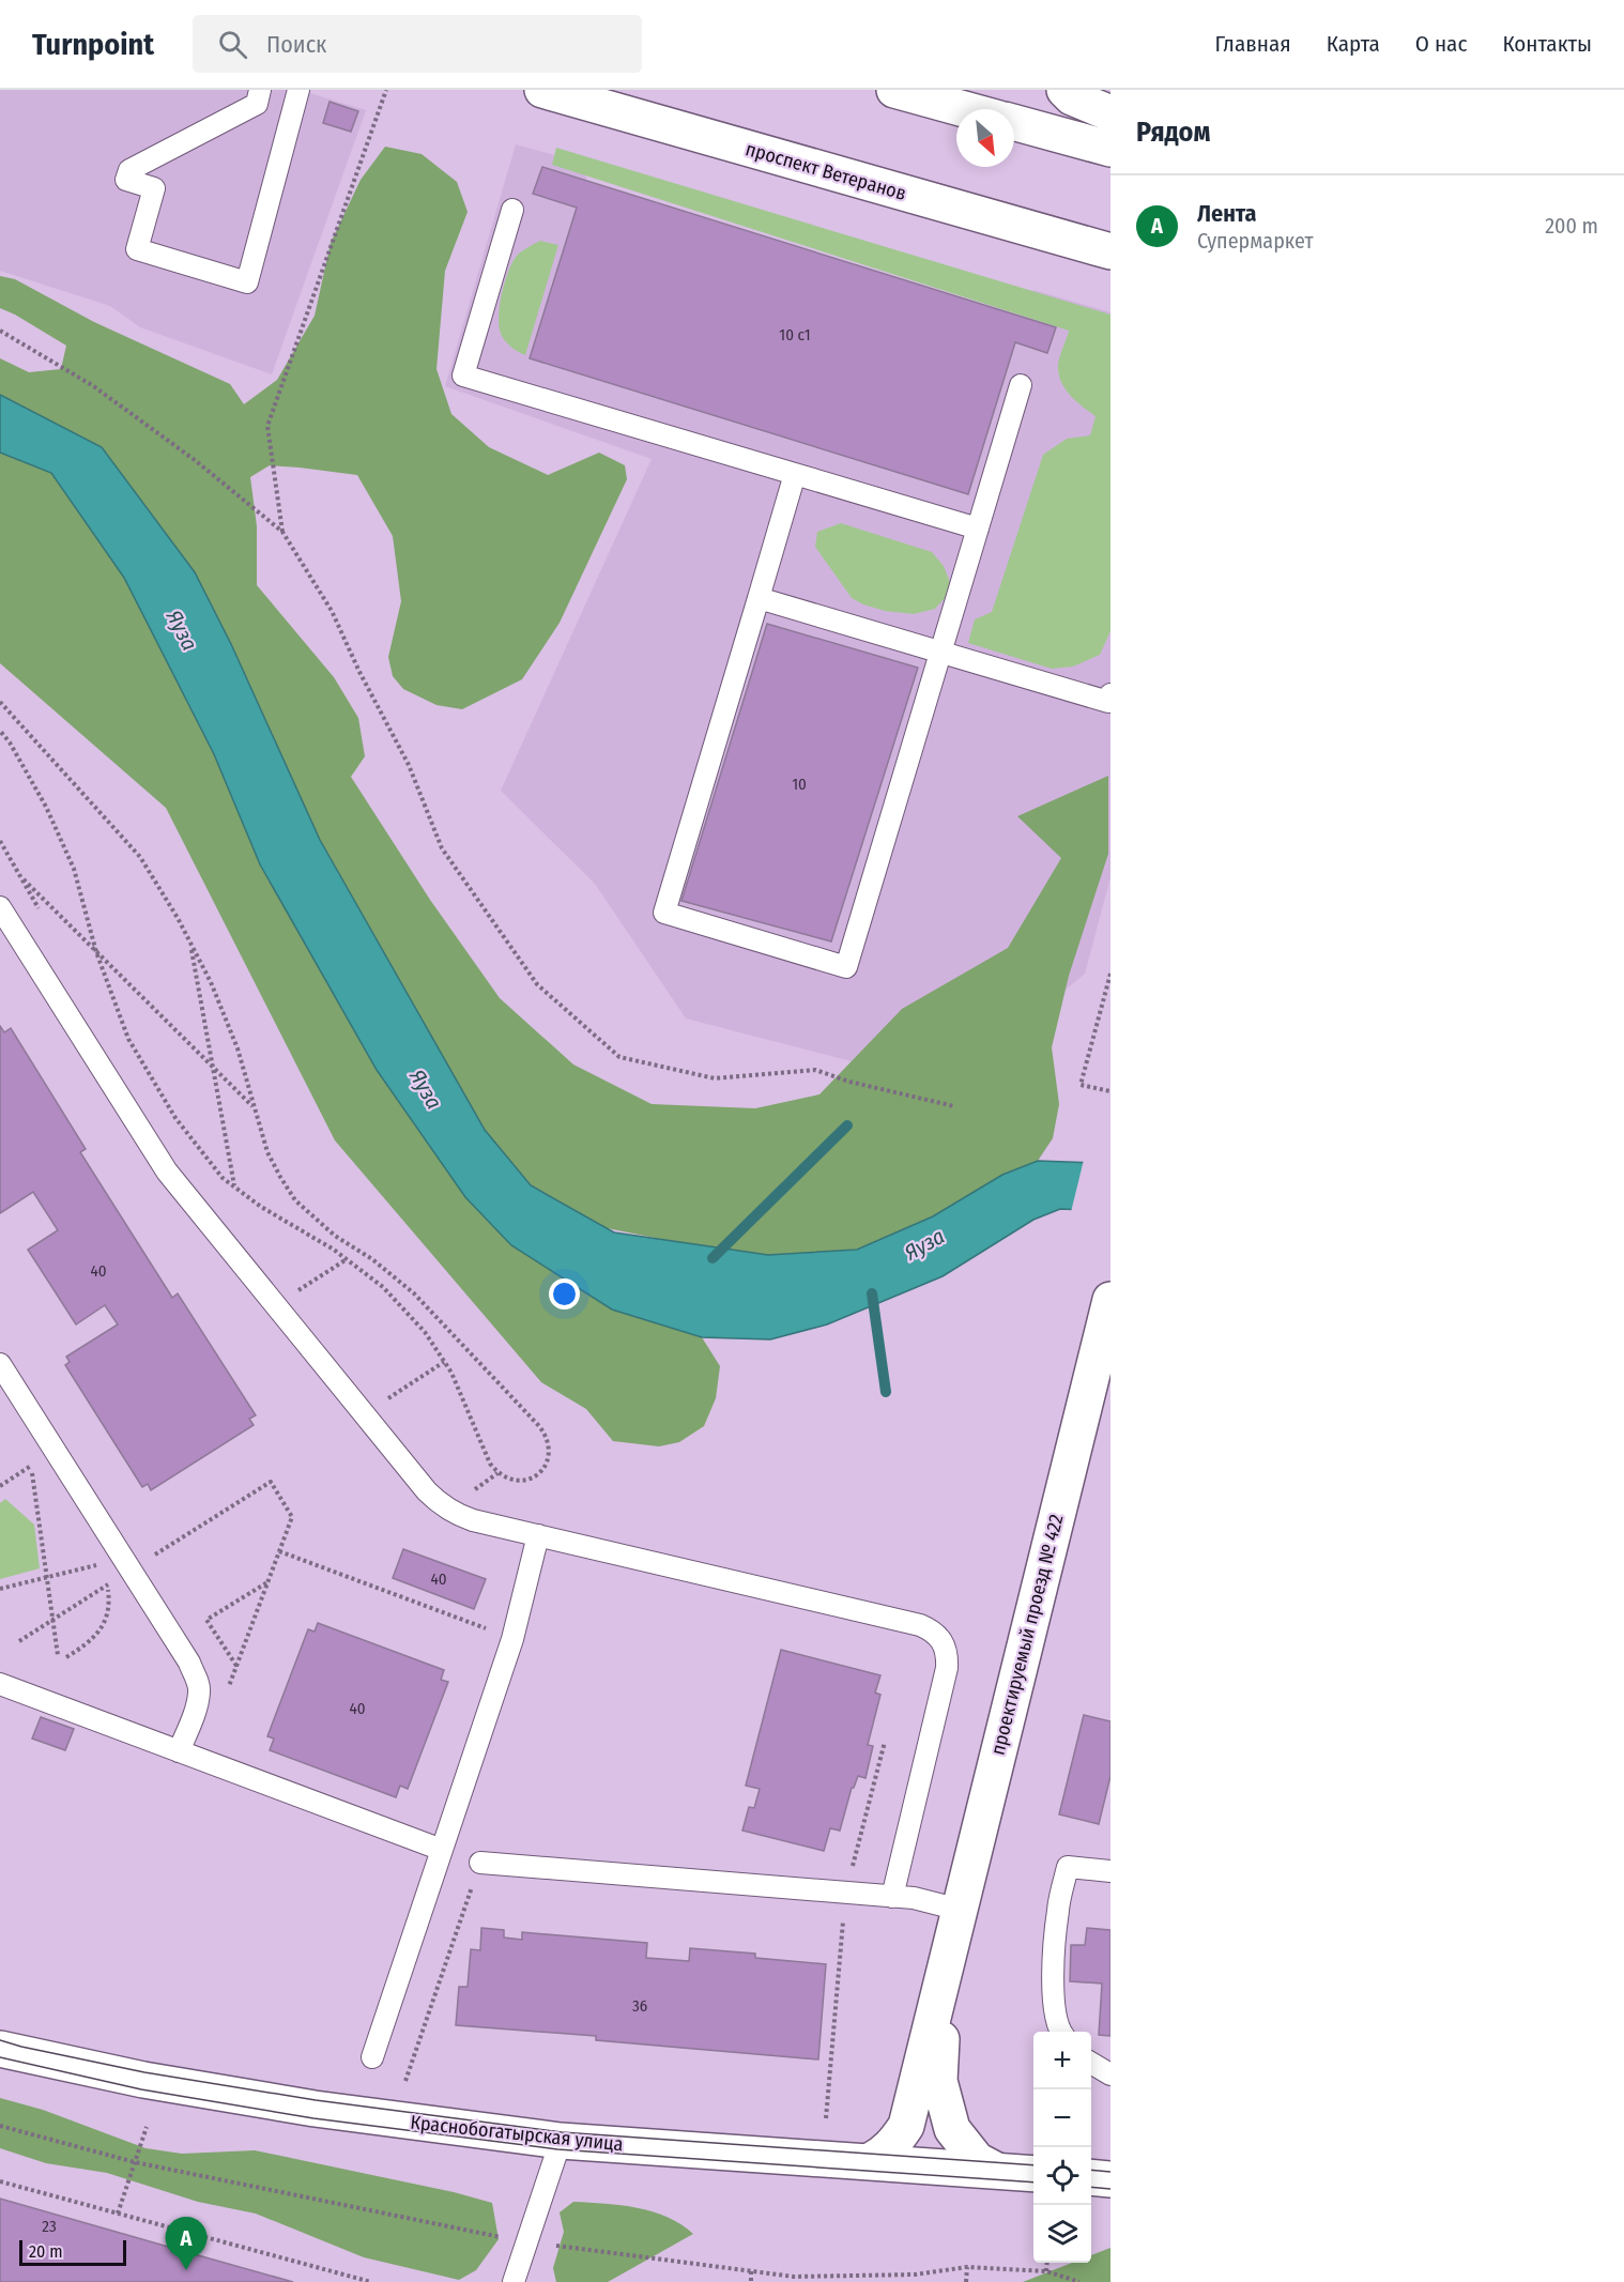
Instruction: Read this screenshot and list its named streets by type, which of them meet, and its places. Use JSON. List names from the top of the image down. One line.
{"streets":{"main road":["проспект Ветеранов","проектируемый проезд № 422","Краснобогатырская улица"]},"crossings":[["проектируемый проезд № 422","Краснобогатырская улица"]],"water":["Яуза"],"house_numbers":["10 с1","10","40","40","40","36","23"],"scale_bar":"20 m","north":"bottom right","page":{"header":"Turnpoint","search":"Поиск","nav":["Главная","Карта","О нас","Контакты"],"heading":"Рядом","list":[{"mark":"A","name":"Лента","note":"Супермаркет","value":"200 m"}],"map_buttons":["+","−"],"pins":"A","scale":"20 m"}}
